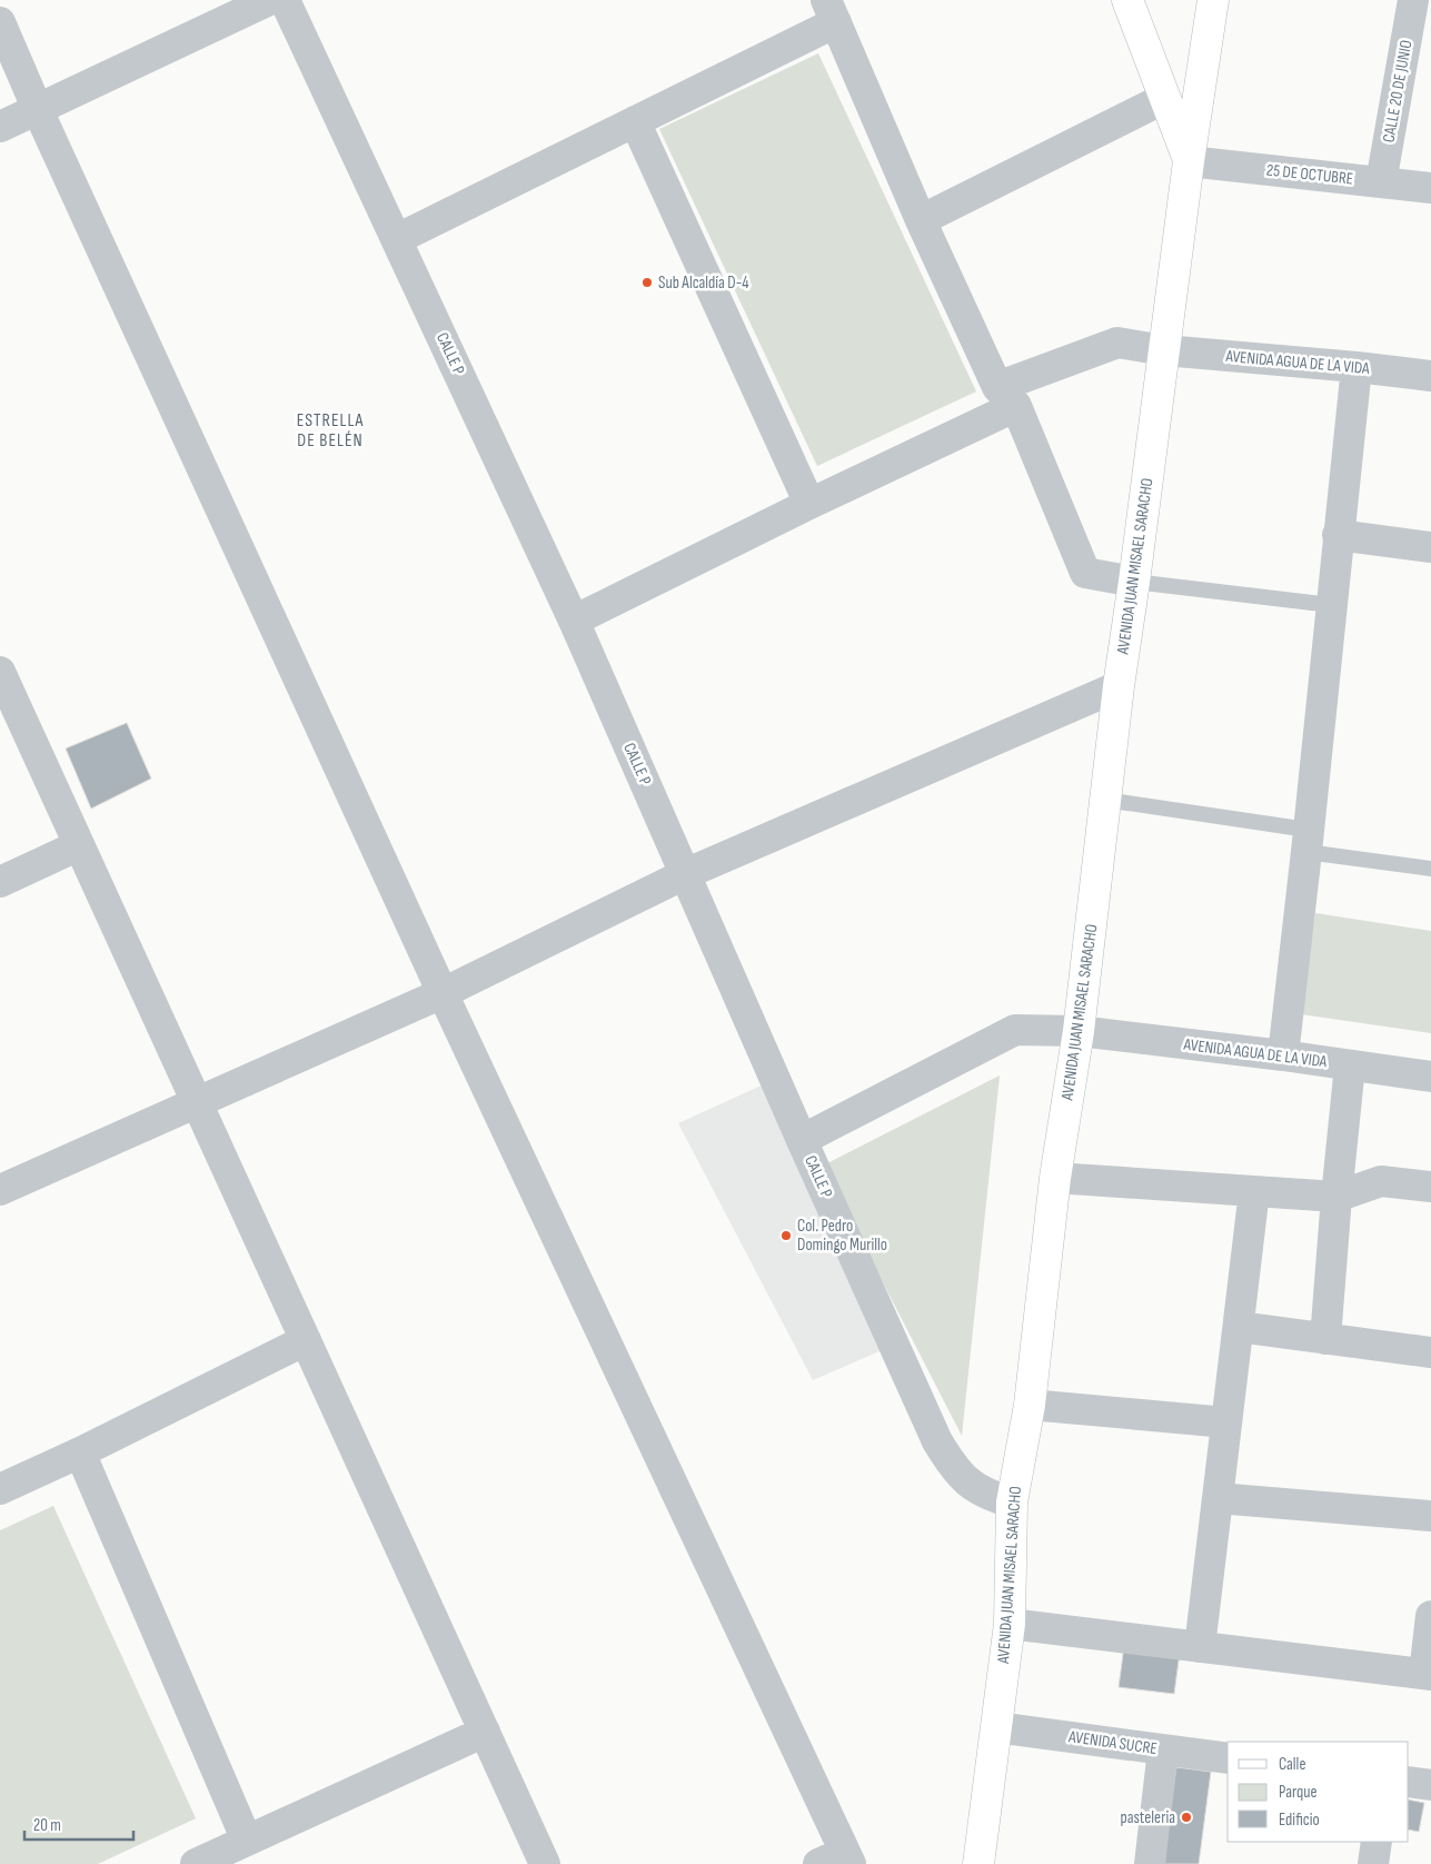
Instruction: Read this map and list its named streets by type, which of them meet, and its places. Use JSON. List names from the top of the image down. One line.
{"streets":{"street":["CALLE 20 DE JUNIO","25 DE OCTUBRE","CALLE P","AVENIDA AGUA DE LA VIDA","AVENIDA JUAN MISAEL SARACHO","AVENIDA SUCRE"]},"crossings":[["CALLE 20 DE JUNIO","25 DE OCTUBRE"],["25 DE OCTUBRE","AVENIDA JUAN MISAEL SARACHO"],["CALLE P","AVENIDA AGUA DE LA VIDA"],["CALLE P","AVENIDA JUAN MISAEL SARACHO"],["AVENIDA AGUA DE LA VIDA","AVENIDA JUAN MISAEL SARACHO"],["AVENIDA JUAN MISAEL SARACHO","AVENIDA SUCRE"]],"districts":["ESTRELLA DE BELÉN"],"places":["Sub Alcaldía D-4","Col. Pedro Domingo Murillo","pasteleria"],"legend":["Calle","Parque","Edificio"],"scale_bar":"20 m"}
